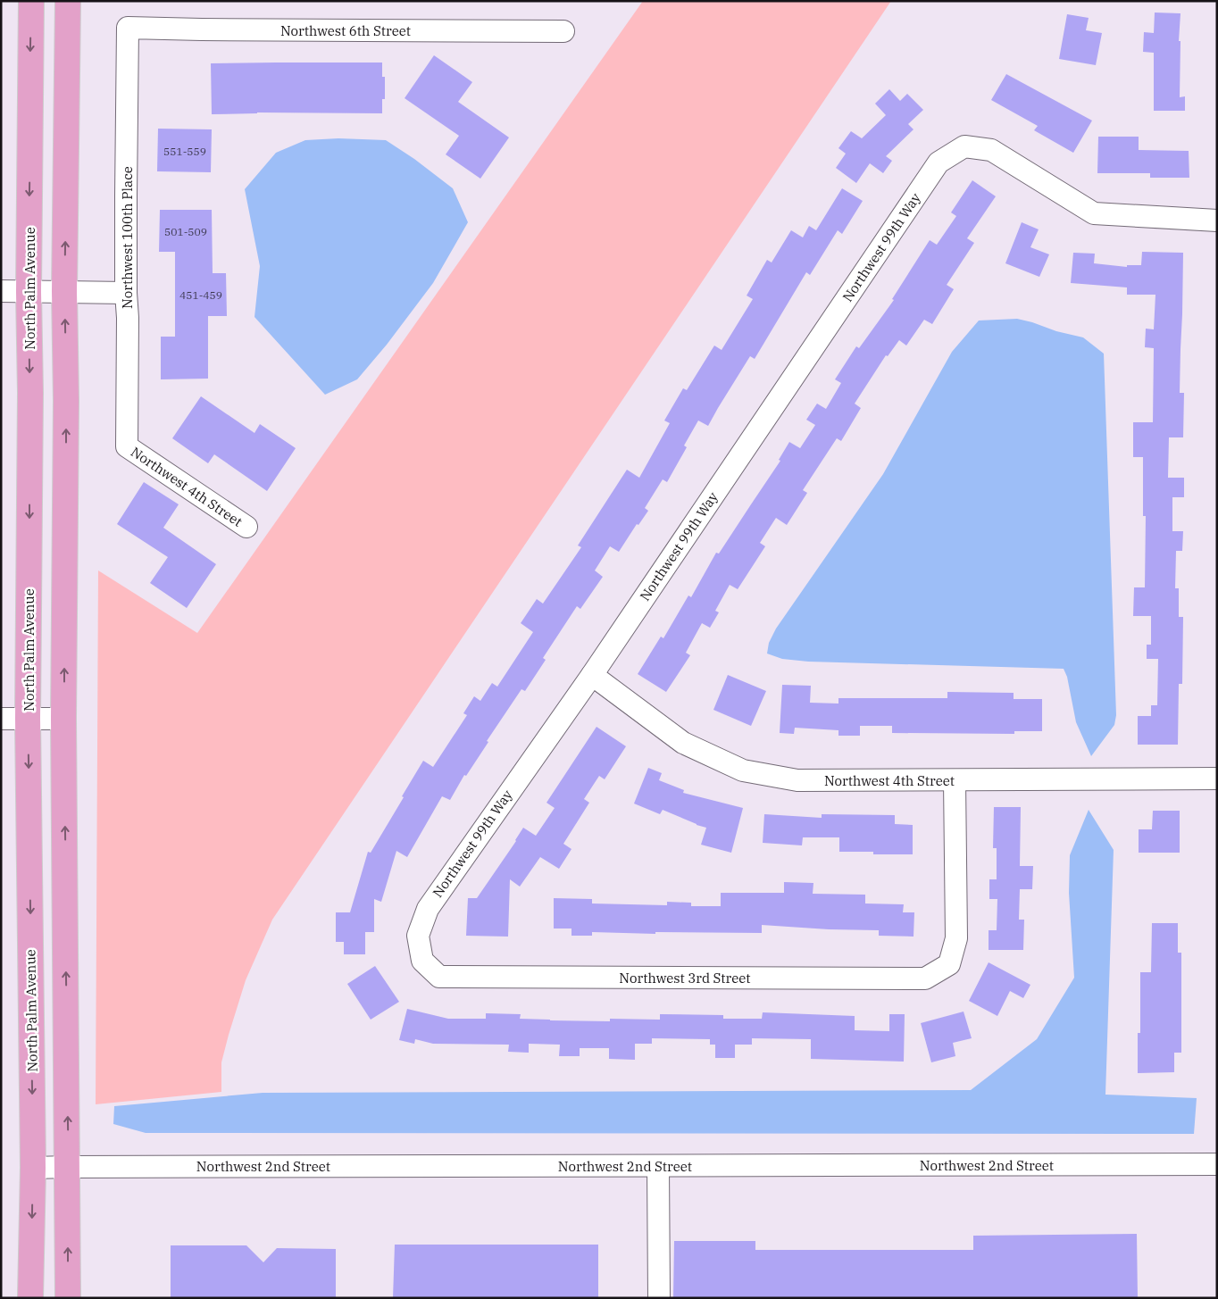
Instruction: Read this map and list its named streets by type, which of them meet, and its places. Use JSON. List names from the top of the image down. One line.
{"streets":{"main road":["North Palm Avenue"],"street":["Northwest 6th Street","Northwest 100th Place","Northwest 99th Way","Northwest 4th Street","Northwest 3rd Street","Northwest 2nd Street"]},"crossings":[["Northwest 6th Street","Northwest 100th Place"],["Northwest 100th Place","Northwest 4th Street"],["Northwest 99th Way","Northwest 4th Street"],["Northwest 99th Way","Northwest 3rd Street"],["North Palm Avenue","Northwest 2nd Street"],["Northwest 4th Street","Northwest 3rd Street"]],"house_numbers":["551-559","501-509","451-459"]}
